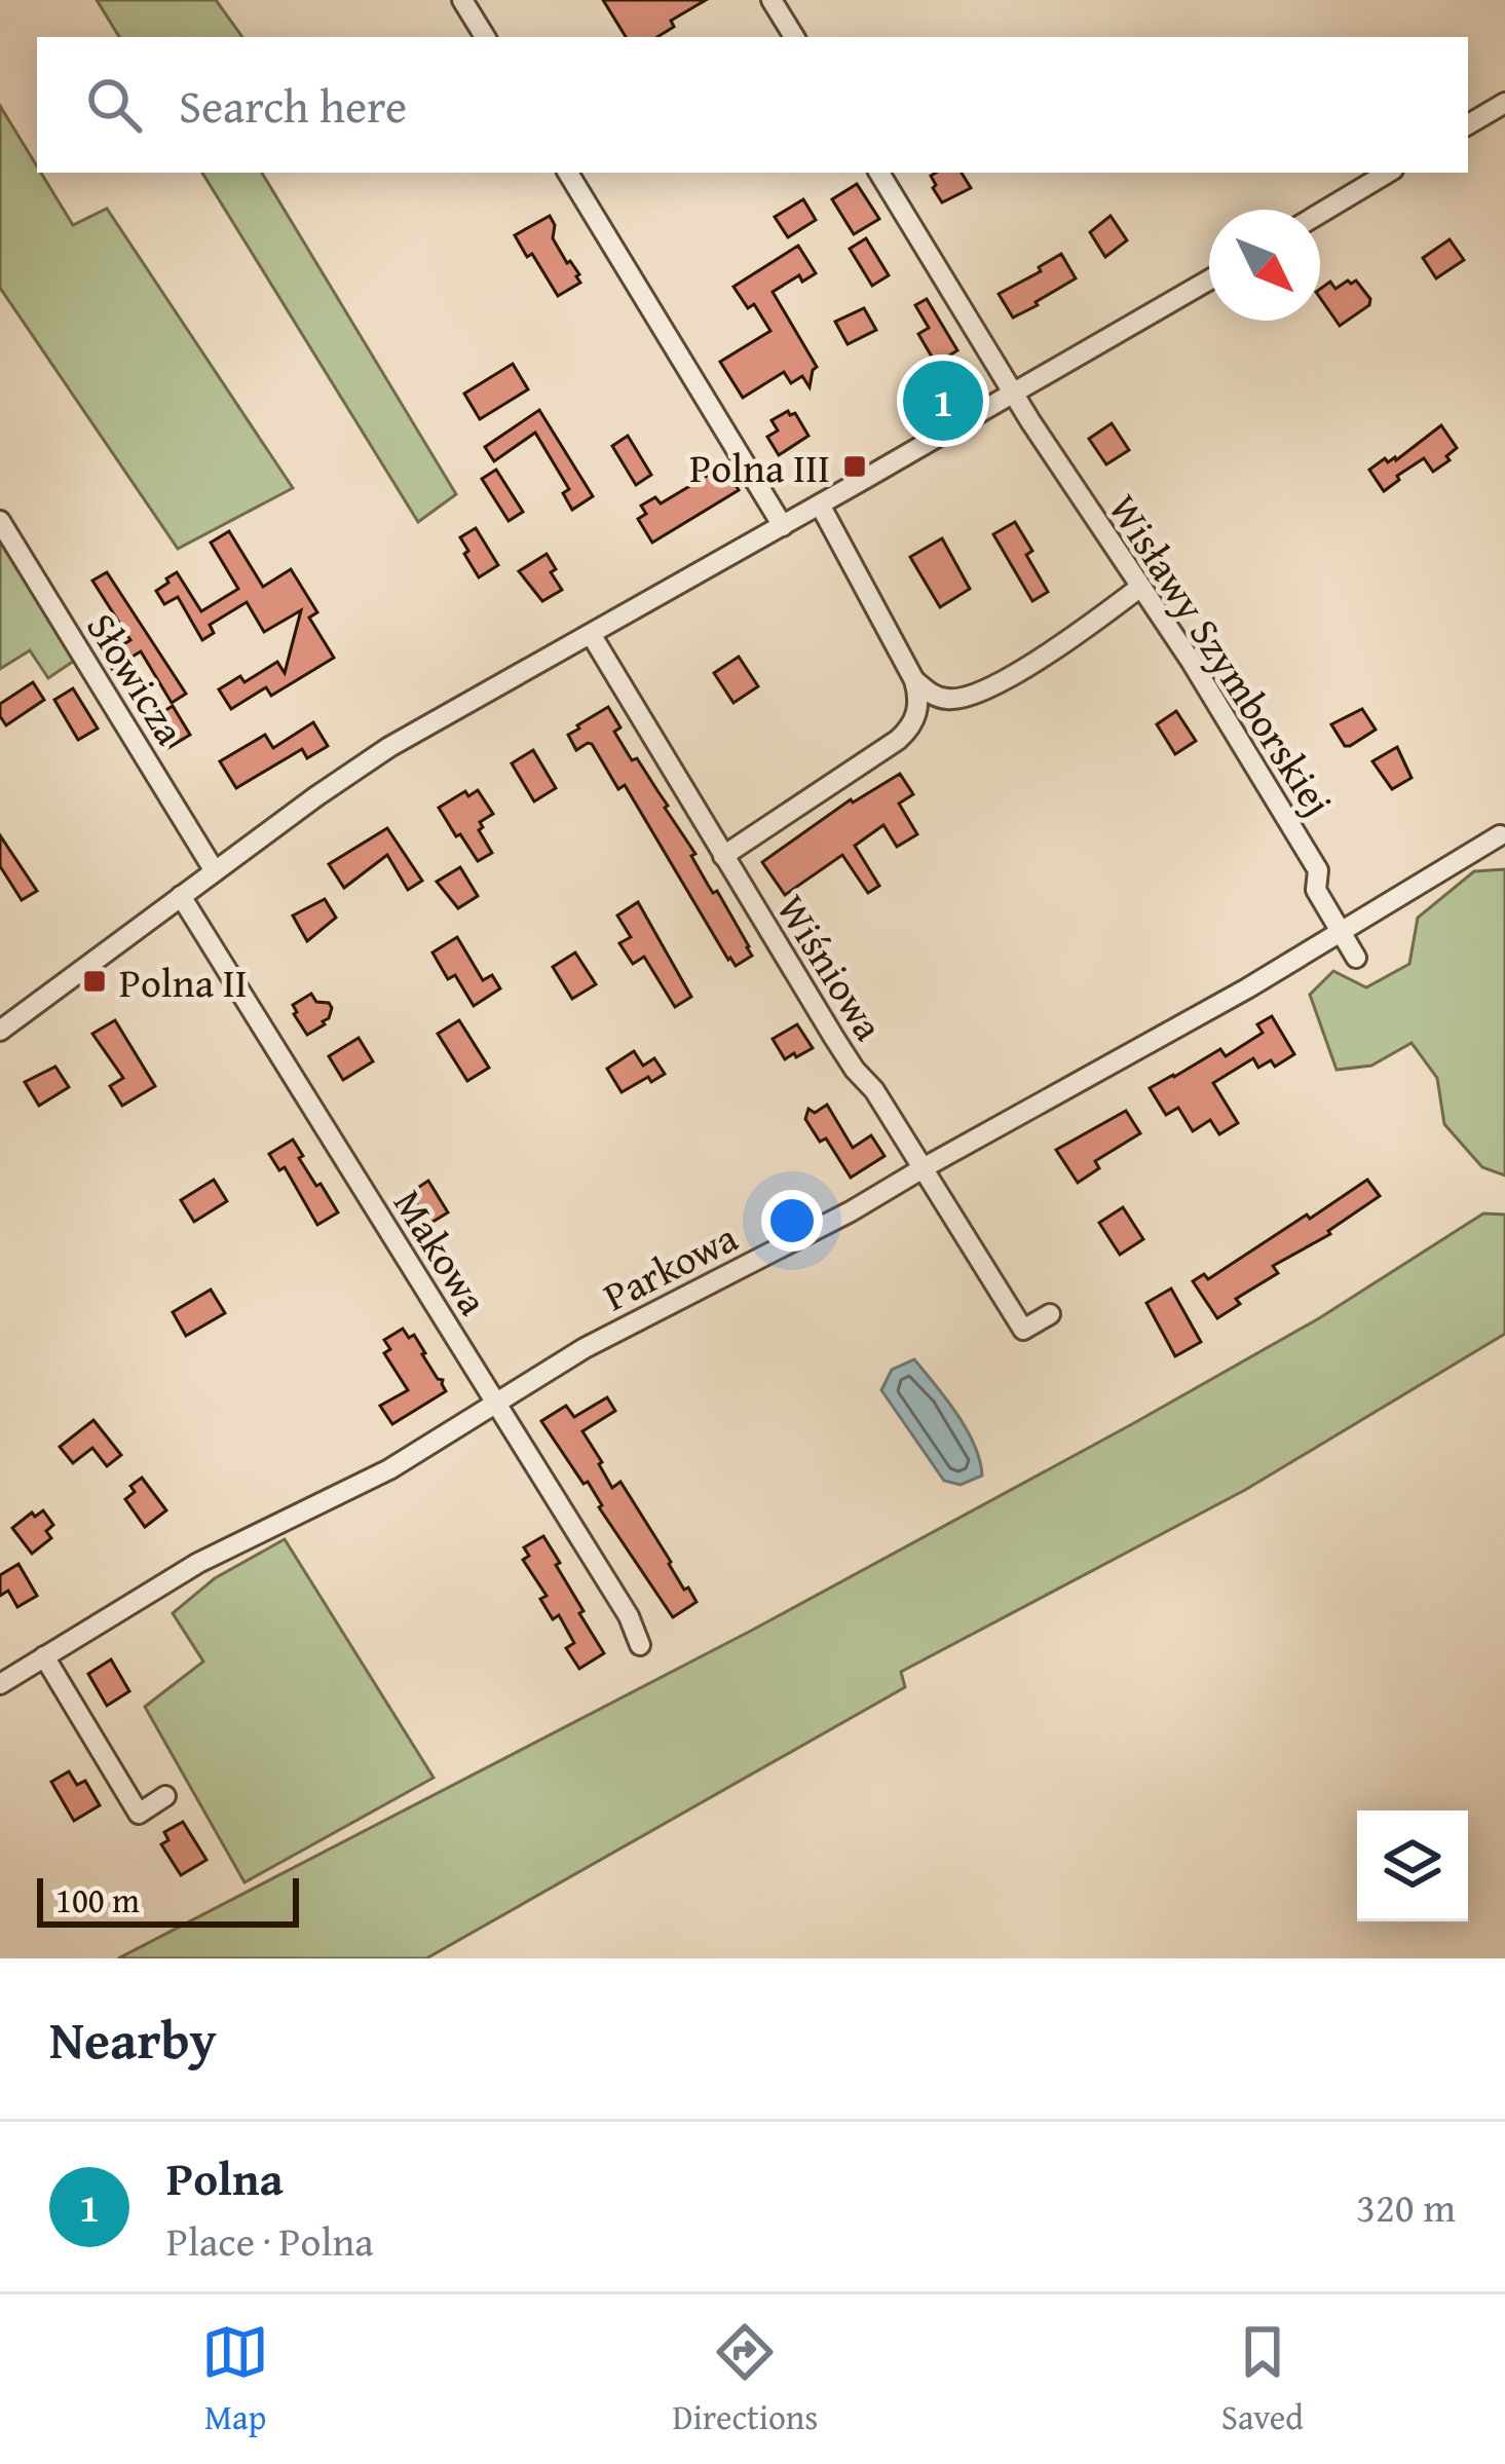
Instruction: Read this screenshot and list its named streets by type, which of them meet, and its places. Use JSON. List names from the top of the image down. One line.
{"streets":{"street":["Wisławy Szymborskiej","Słowicza","Wiśniowa","Makowa","Parkowa"]},"crossings":[["Wisławy Szymborskiej","Parkowa"],["Wiśniowa","Parkowa"],["Makowa","Parkowa"]],"places":{"transit":["Polna III","Polna II"]},"scale_bar":"100 m","north":"bottom right","page":{"search":"Search here","pins":"1","scale":"100 m","heading":"Nearby","list":[{"mark":"1","name":"Polna","note":"Place · Polna","value":"320 m"}],"nav":["Map","Directions","Saved"]}}
